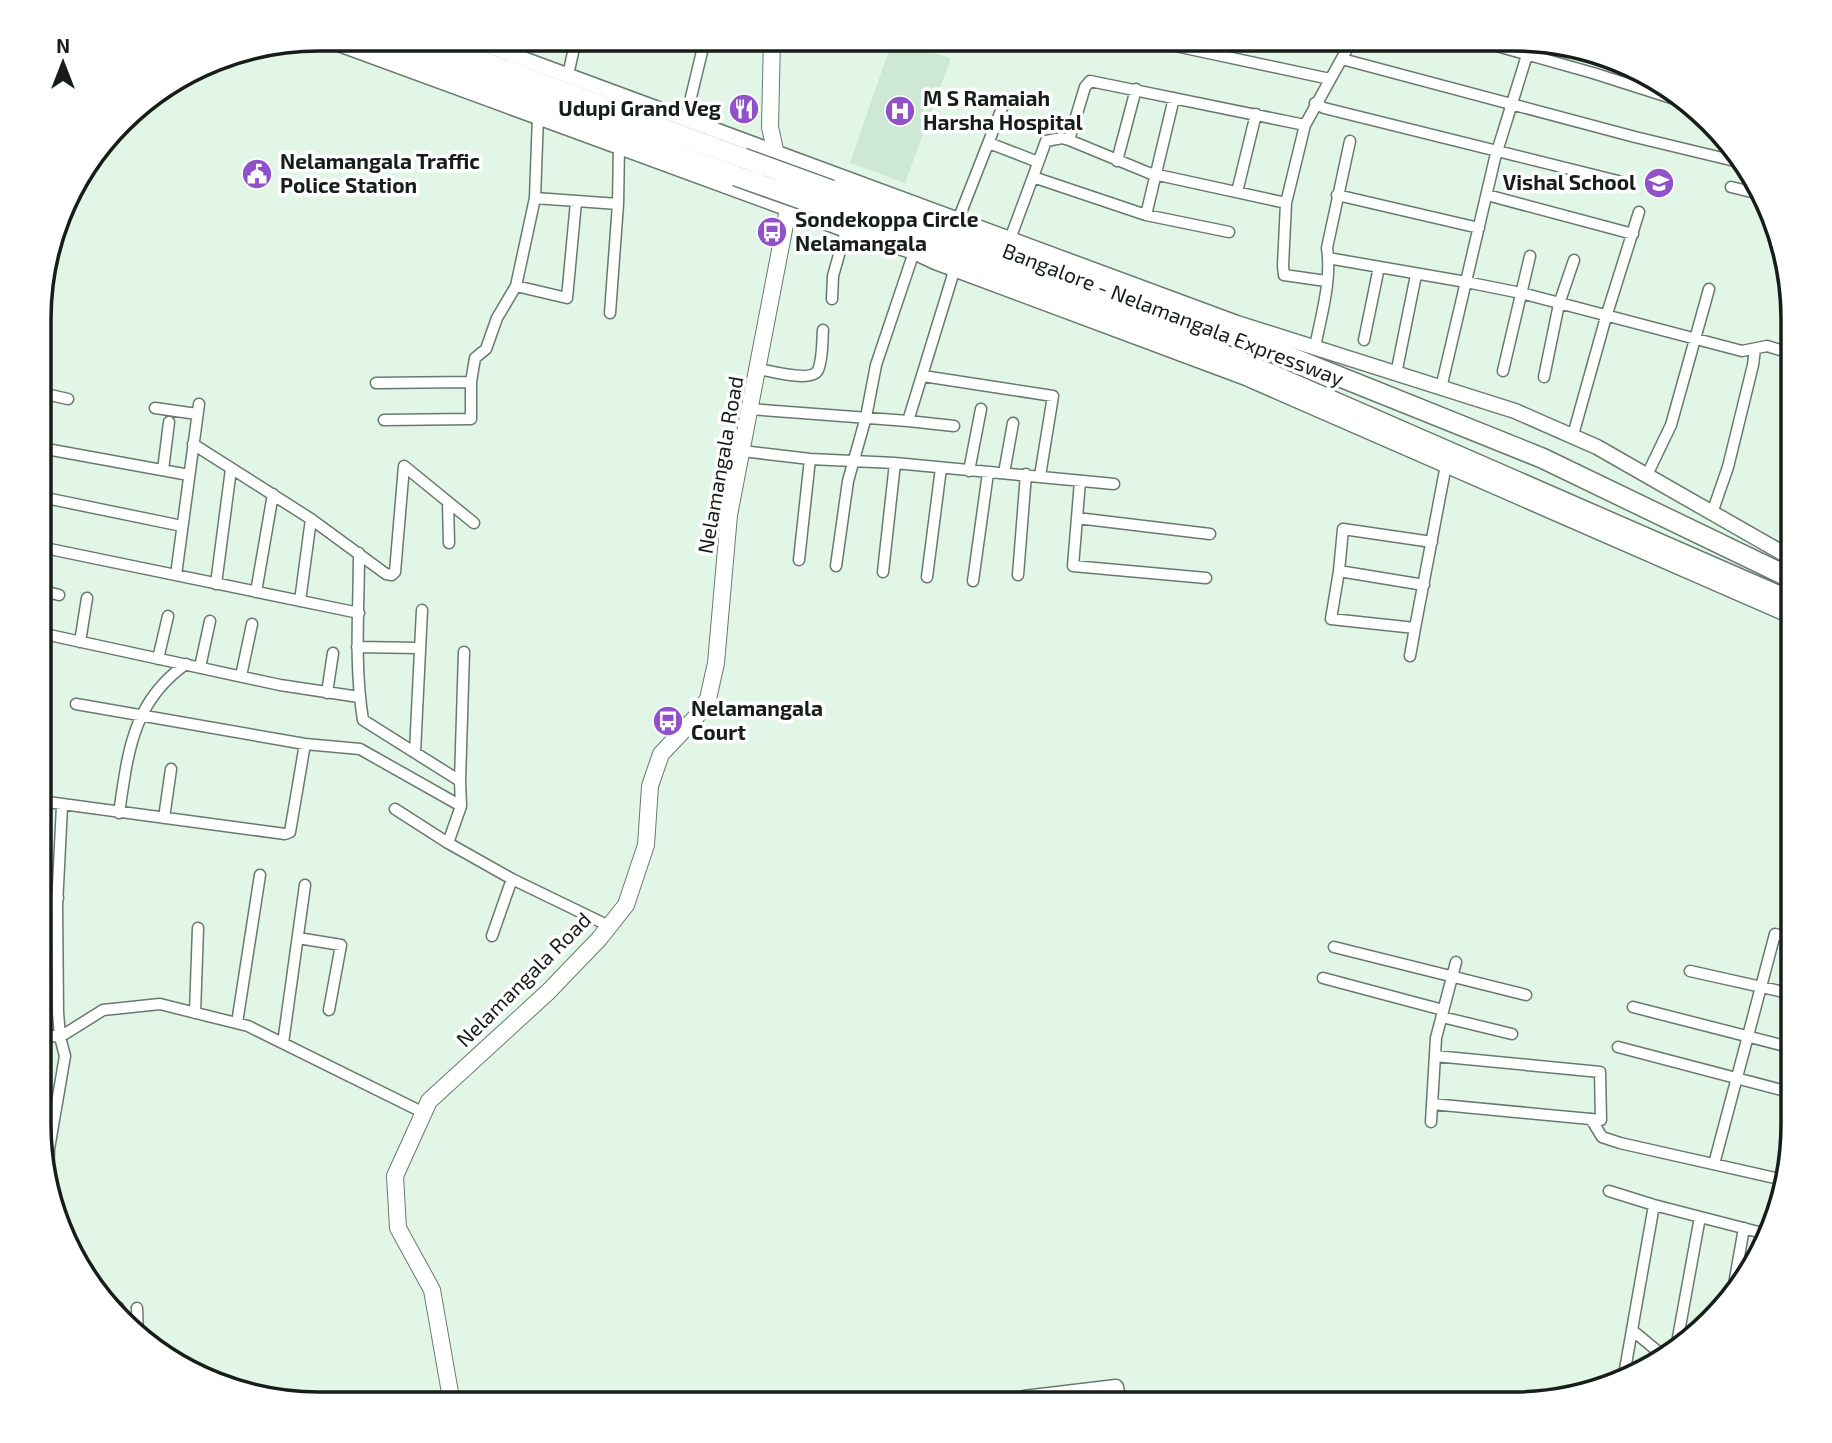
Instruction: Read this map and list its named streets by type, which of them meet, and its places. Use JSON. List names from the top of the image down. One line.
{"streets":{"highway":["Bangalore - Nelamangala Expressway"],"main road":["Nelamangala Road"]},"places":{"restaurant":["Udupi Grand Veg"],"hospital":["M S Ramaiah Harsha Hospital"],"public building":["Nelamangala Traffic Police Station"],"school or university":["Vishal School"],"bus stop":["Sondekoppa Circle Nelamangala","Nelamangala Court"]},"north":"top"}
